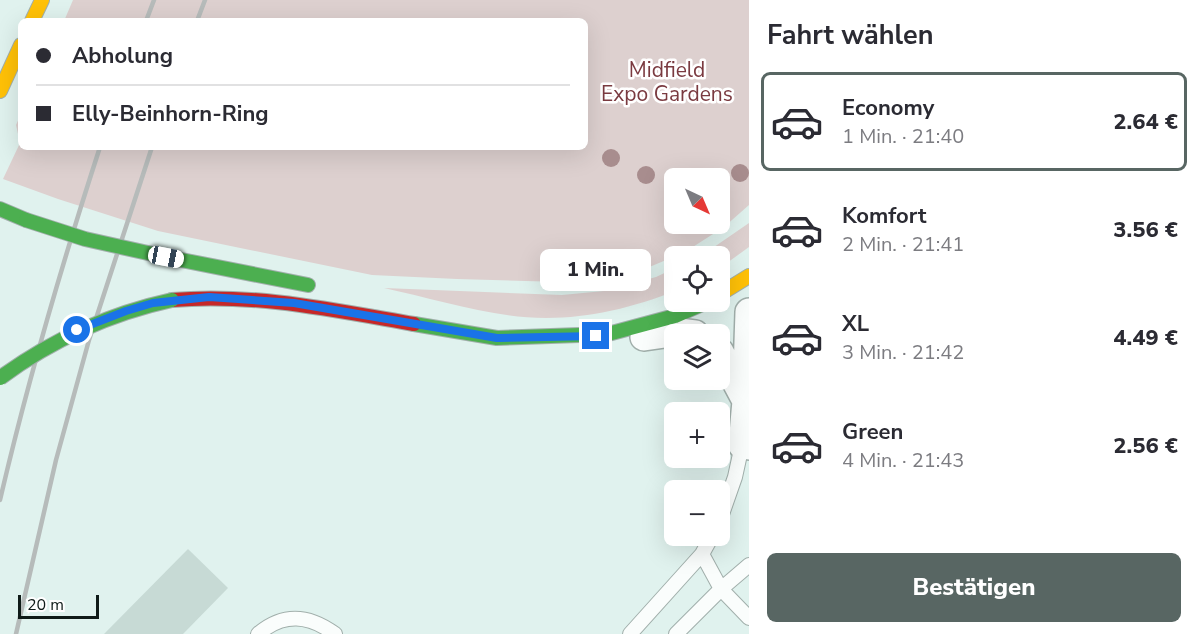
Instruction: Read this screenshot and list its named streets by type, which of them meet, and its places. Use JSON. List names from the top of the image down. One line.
{"parks":["Midfield Expo Gardens"],"scale_bar":"20 m","north":"bottom right","page":{"heading":"Fahrt wählen","banner":["Abholung","Elly-Beinhorn-Ring"],"list":[{"name":"Economy","note":"1 Min. · 21:40","value":"2.64 €"},{"name":"Komfort","note":"2 Min. · 21:41","value":"3.56 €"},{"name":"XL","note":"3 Min. · 21:42","value":"4.49 €"},{"name":"Green","note":"4 Min. · 21:43","value":"2.56 €"}],"map_buttons":["+","−"],"bubble":"1 Min.","buttons":"Bestätigen","scale":"20 m"}}
